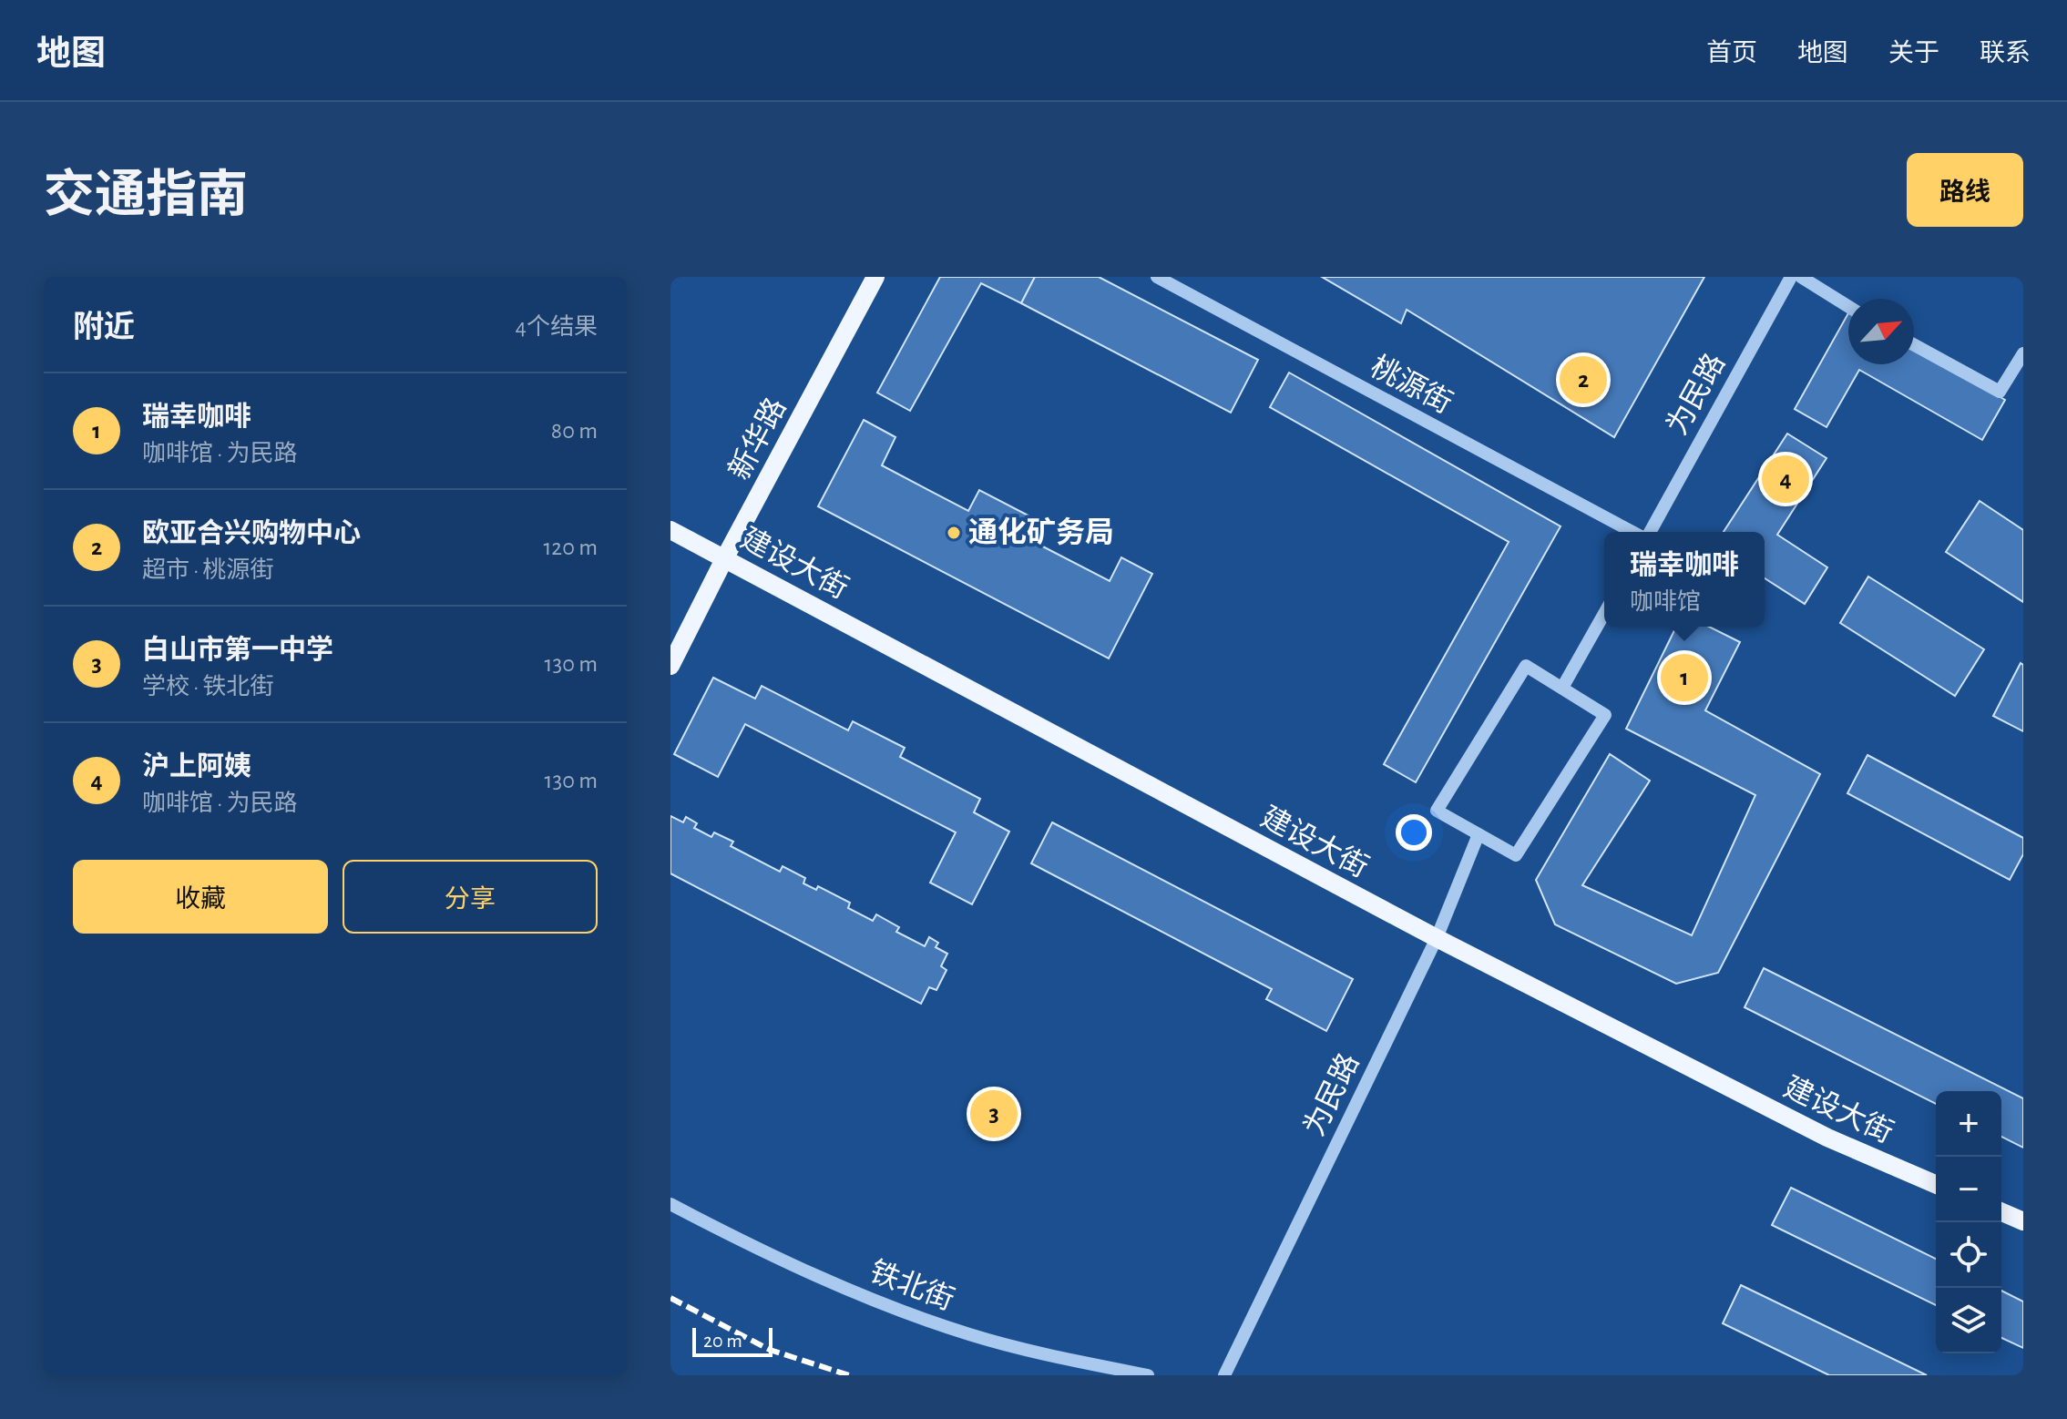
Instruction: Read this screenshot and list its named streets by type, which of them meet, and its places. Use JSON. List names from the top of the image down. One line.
{"streets":{"main road":["新华路","建设大街"],"street":["桃源街","为民路","铁北街"]},"crossings":[["为民路","建设大街"],["新华路","建设大街"]],"places":["通化矿务局"],"scale_bar":"20 m","north":"top right","page":{"header":"地图","nav":["首页","地图","关于","联系"],"title":"交通指南","buttons":["路线",["收藏","分享"]],"heading":["附近","4个结果"],"pins":["2","4","1","3"],"list":[{"mark":"1","name":"瑞幸咖啡","note":"咖啡馆 · 为民路","value":"80 m"},{"mark":"2","name":"欧亚合兴购物中心","note":"超市 · 桃源街","value":"120 m"},{"mark":"3","name":"白山市第一中学","note":"学校 · 铁北街","value":"130 m"},{"mark":"4","name":"沪上阿姨","note":"咖啡馆 · 为民路","value":"130 m"}],"popup":["瑞幸咖啡","咖啡馆"],"map_buttons":["+","−"],"scale":"20 m"}}
